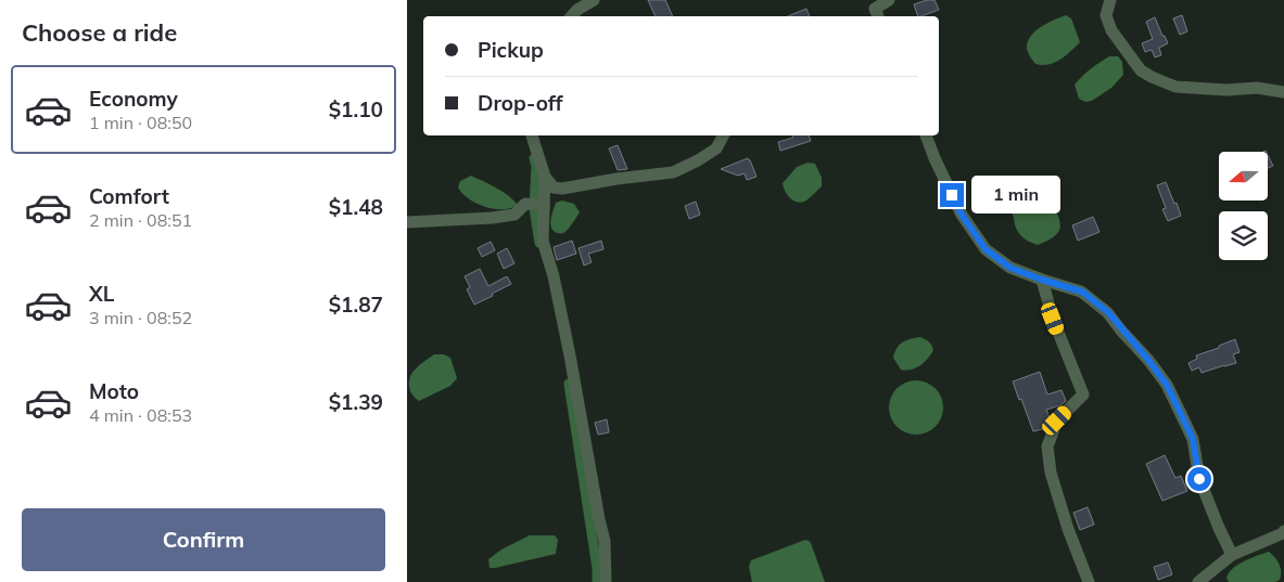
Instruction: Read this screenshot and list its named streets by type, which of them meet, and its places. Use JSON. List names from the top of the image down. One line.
{"north":"left","page":{"heading":"Choose a ride","banner":["Pickup","Drop-off"],"list":[{"name":"Economy","note":"1 min · 08:50","value":"$1.10"},{"name":"Comfort","note":"2 min · 08:51","value":"$1.48"},{"name":"XL","note":"3 min · 08:52","value":"$1.87"},{"name":"Moto","note":"4 min · 08:53","value":"$1.39"}],"bubble":"1 min","buttons":"Confirm"}}
